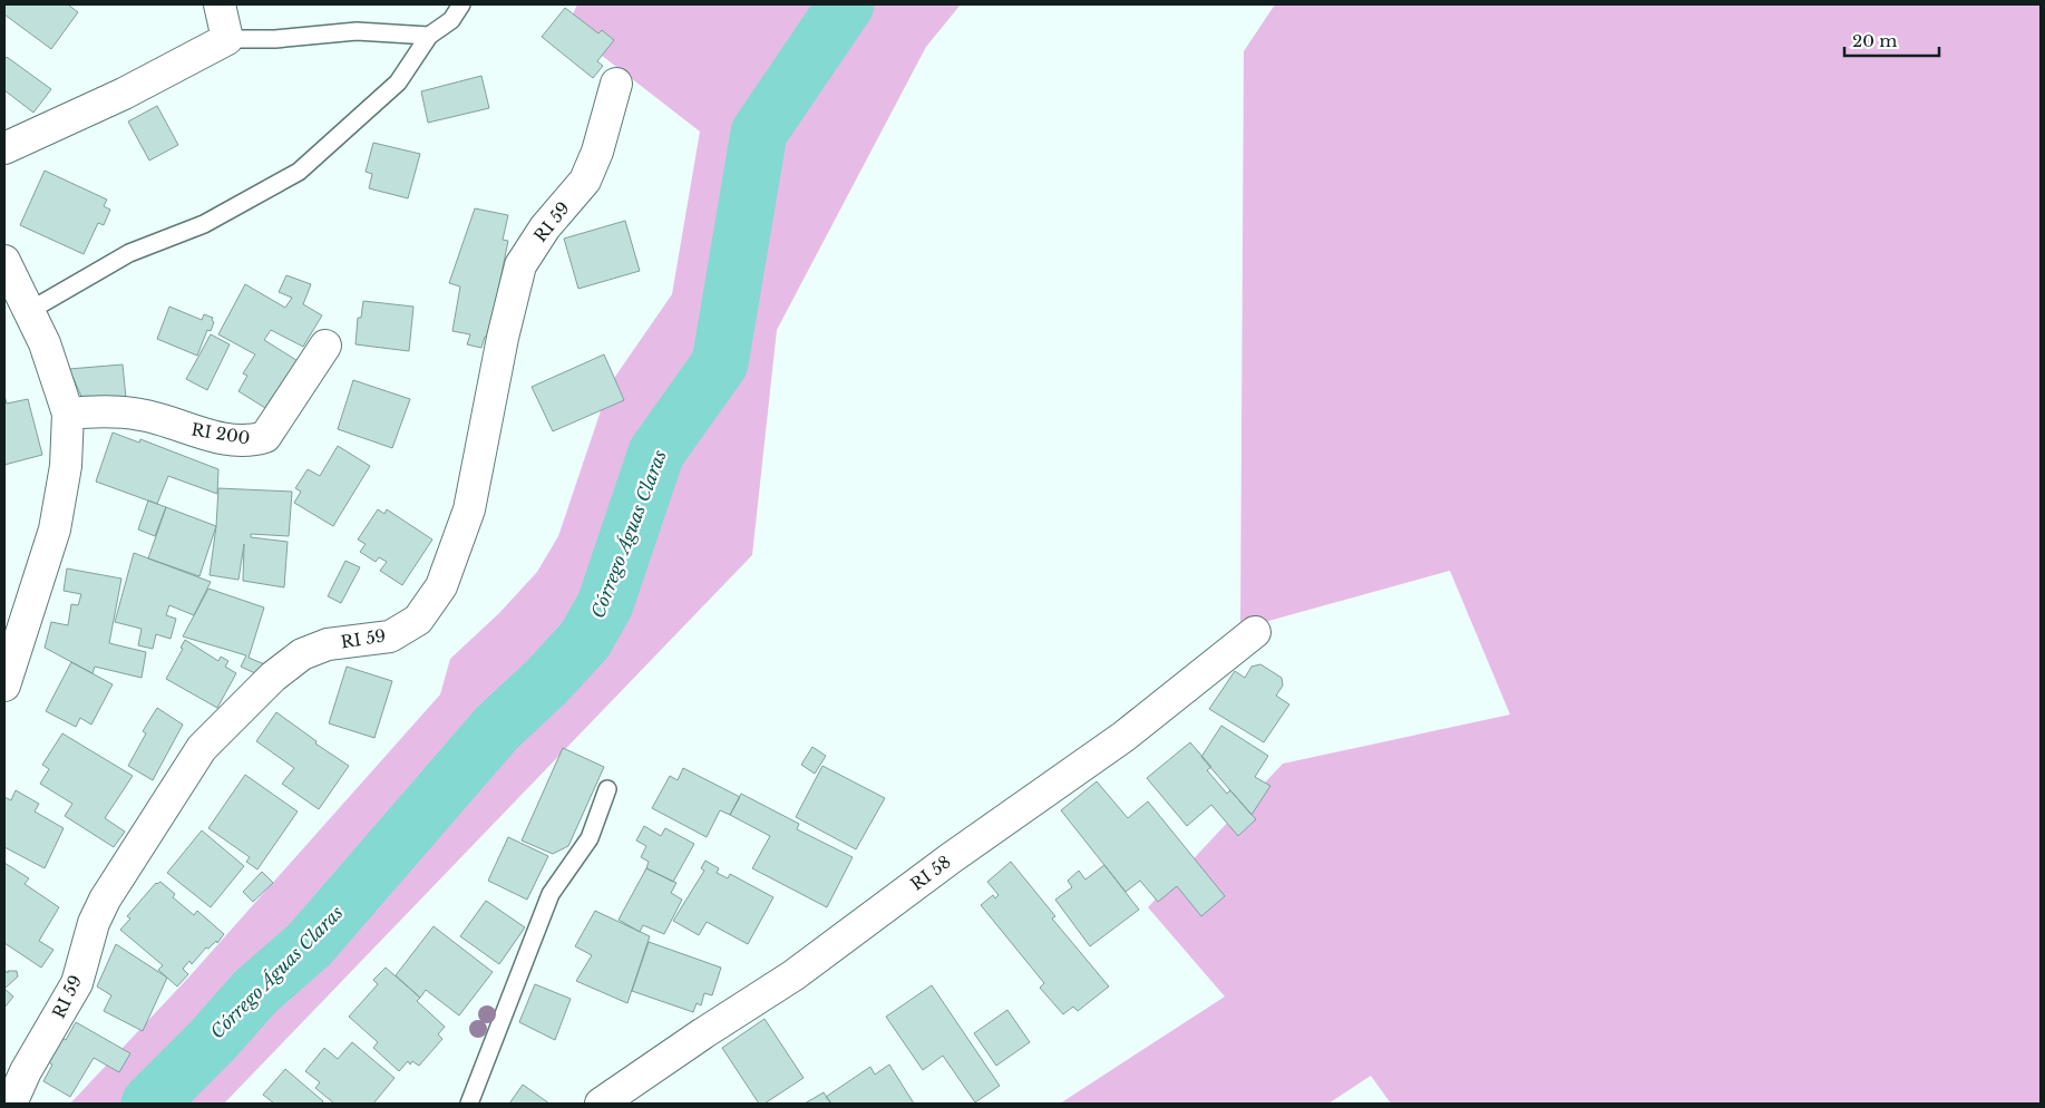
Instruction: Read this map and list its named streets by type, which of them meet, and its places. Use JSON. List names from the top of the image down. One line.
{"streets":{"street":["RI 59","RI 200","RI 58"]},"water":["Córrego Águas Claras"],"scale_bar":"20 m"}
